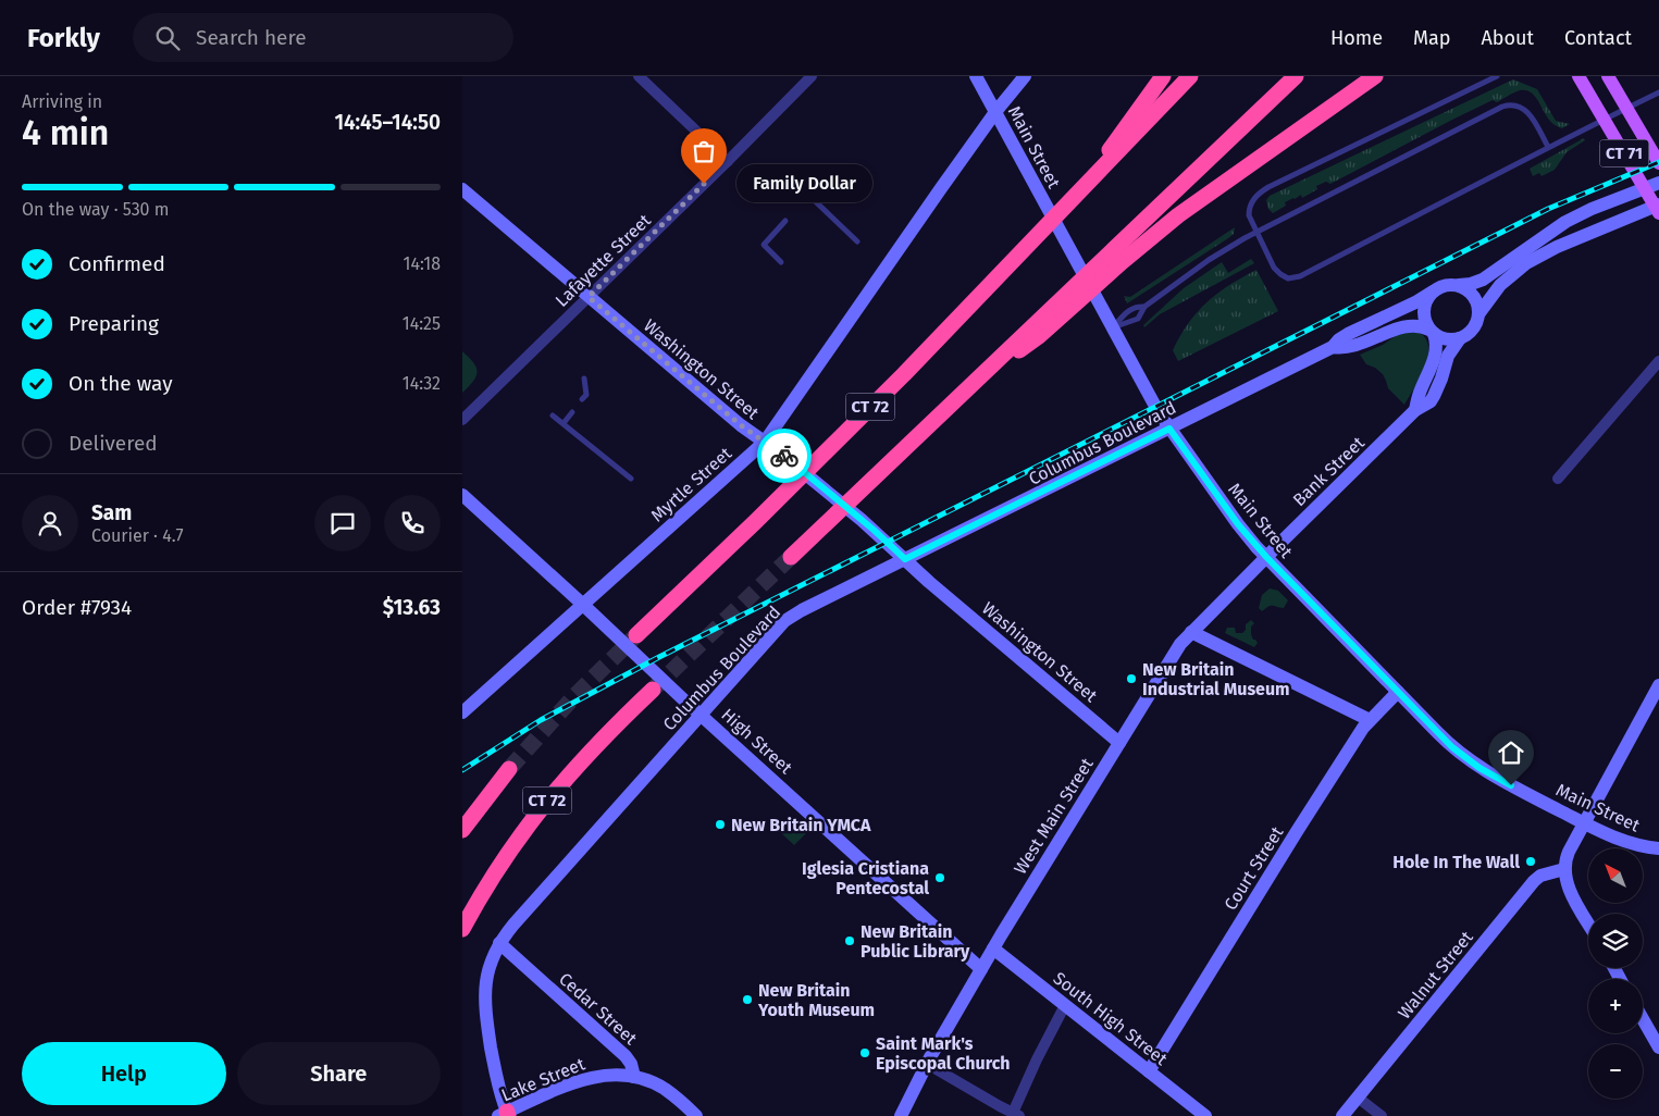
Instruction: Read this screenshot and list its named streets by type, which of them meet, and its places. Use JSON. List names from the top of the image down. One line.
{"streets":{"highway":["CT 72"],"main road":["CT 71"],"street":["Main Street","Lafayette Street","Washington Street","Columbus Boulevard","Bank Street","Myrtle Street","High Street","West Main Street","Court Street","Walnut Street","Cedar Street","South High Street","Lake Street"]},"crossings":[["Main Street","Columbus Boulevard"],["Main Street","Bank Street"],["Main Street","Myrtle Street"],["Main Street","West Main Street"],["Main Street","Court Street"],["Lafayette Street","Washington Street"],["Washington Street","Columbus Boulevard"],["Washington Street","Myrtle Street"],["Washington Street","West Main Street"],["Columbus Boulevard","Bank Street"],["Columbus Boulevard","High Street"],["Columbus Boulevard","Cedar Street"],["Columbus Boulevard","Lake Street"],["Bank Street","West Main Street"],["Myrtle Street","High Street"],["High Street","West Main Street"],["West Main Street","South High Street"],["Court Street","South High Street"],["Cedar Street","Lake Street"]],"places":["Family Dollar","New Britain Industrial Museum","New Britain YMCA","Hole In The Wall","Iglesia Cristiana Pentecostal","New Britain Public Library","New Britain Youth Museum","Saint Mark's Episcopal Church"],"north":"top left","page":{"header":"Forkly","search":"Search here","nav":["Home","Map","About","Contact"],"heading":["4 min","Arriving in","14:45–14:50"],"panel":["Sam","Courier · 4.7","Order #7934","$13.63"],"bubble":"Family Dollar","bar":"On the way · 530 m","list":[["Confirmed","14:18"],["Preparing","14:25"],["On the way","14:32"],"Delivered"],"map_buttons":["+","−"],"buttons":["Help","Share"]}}
